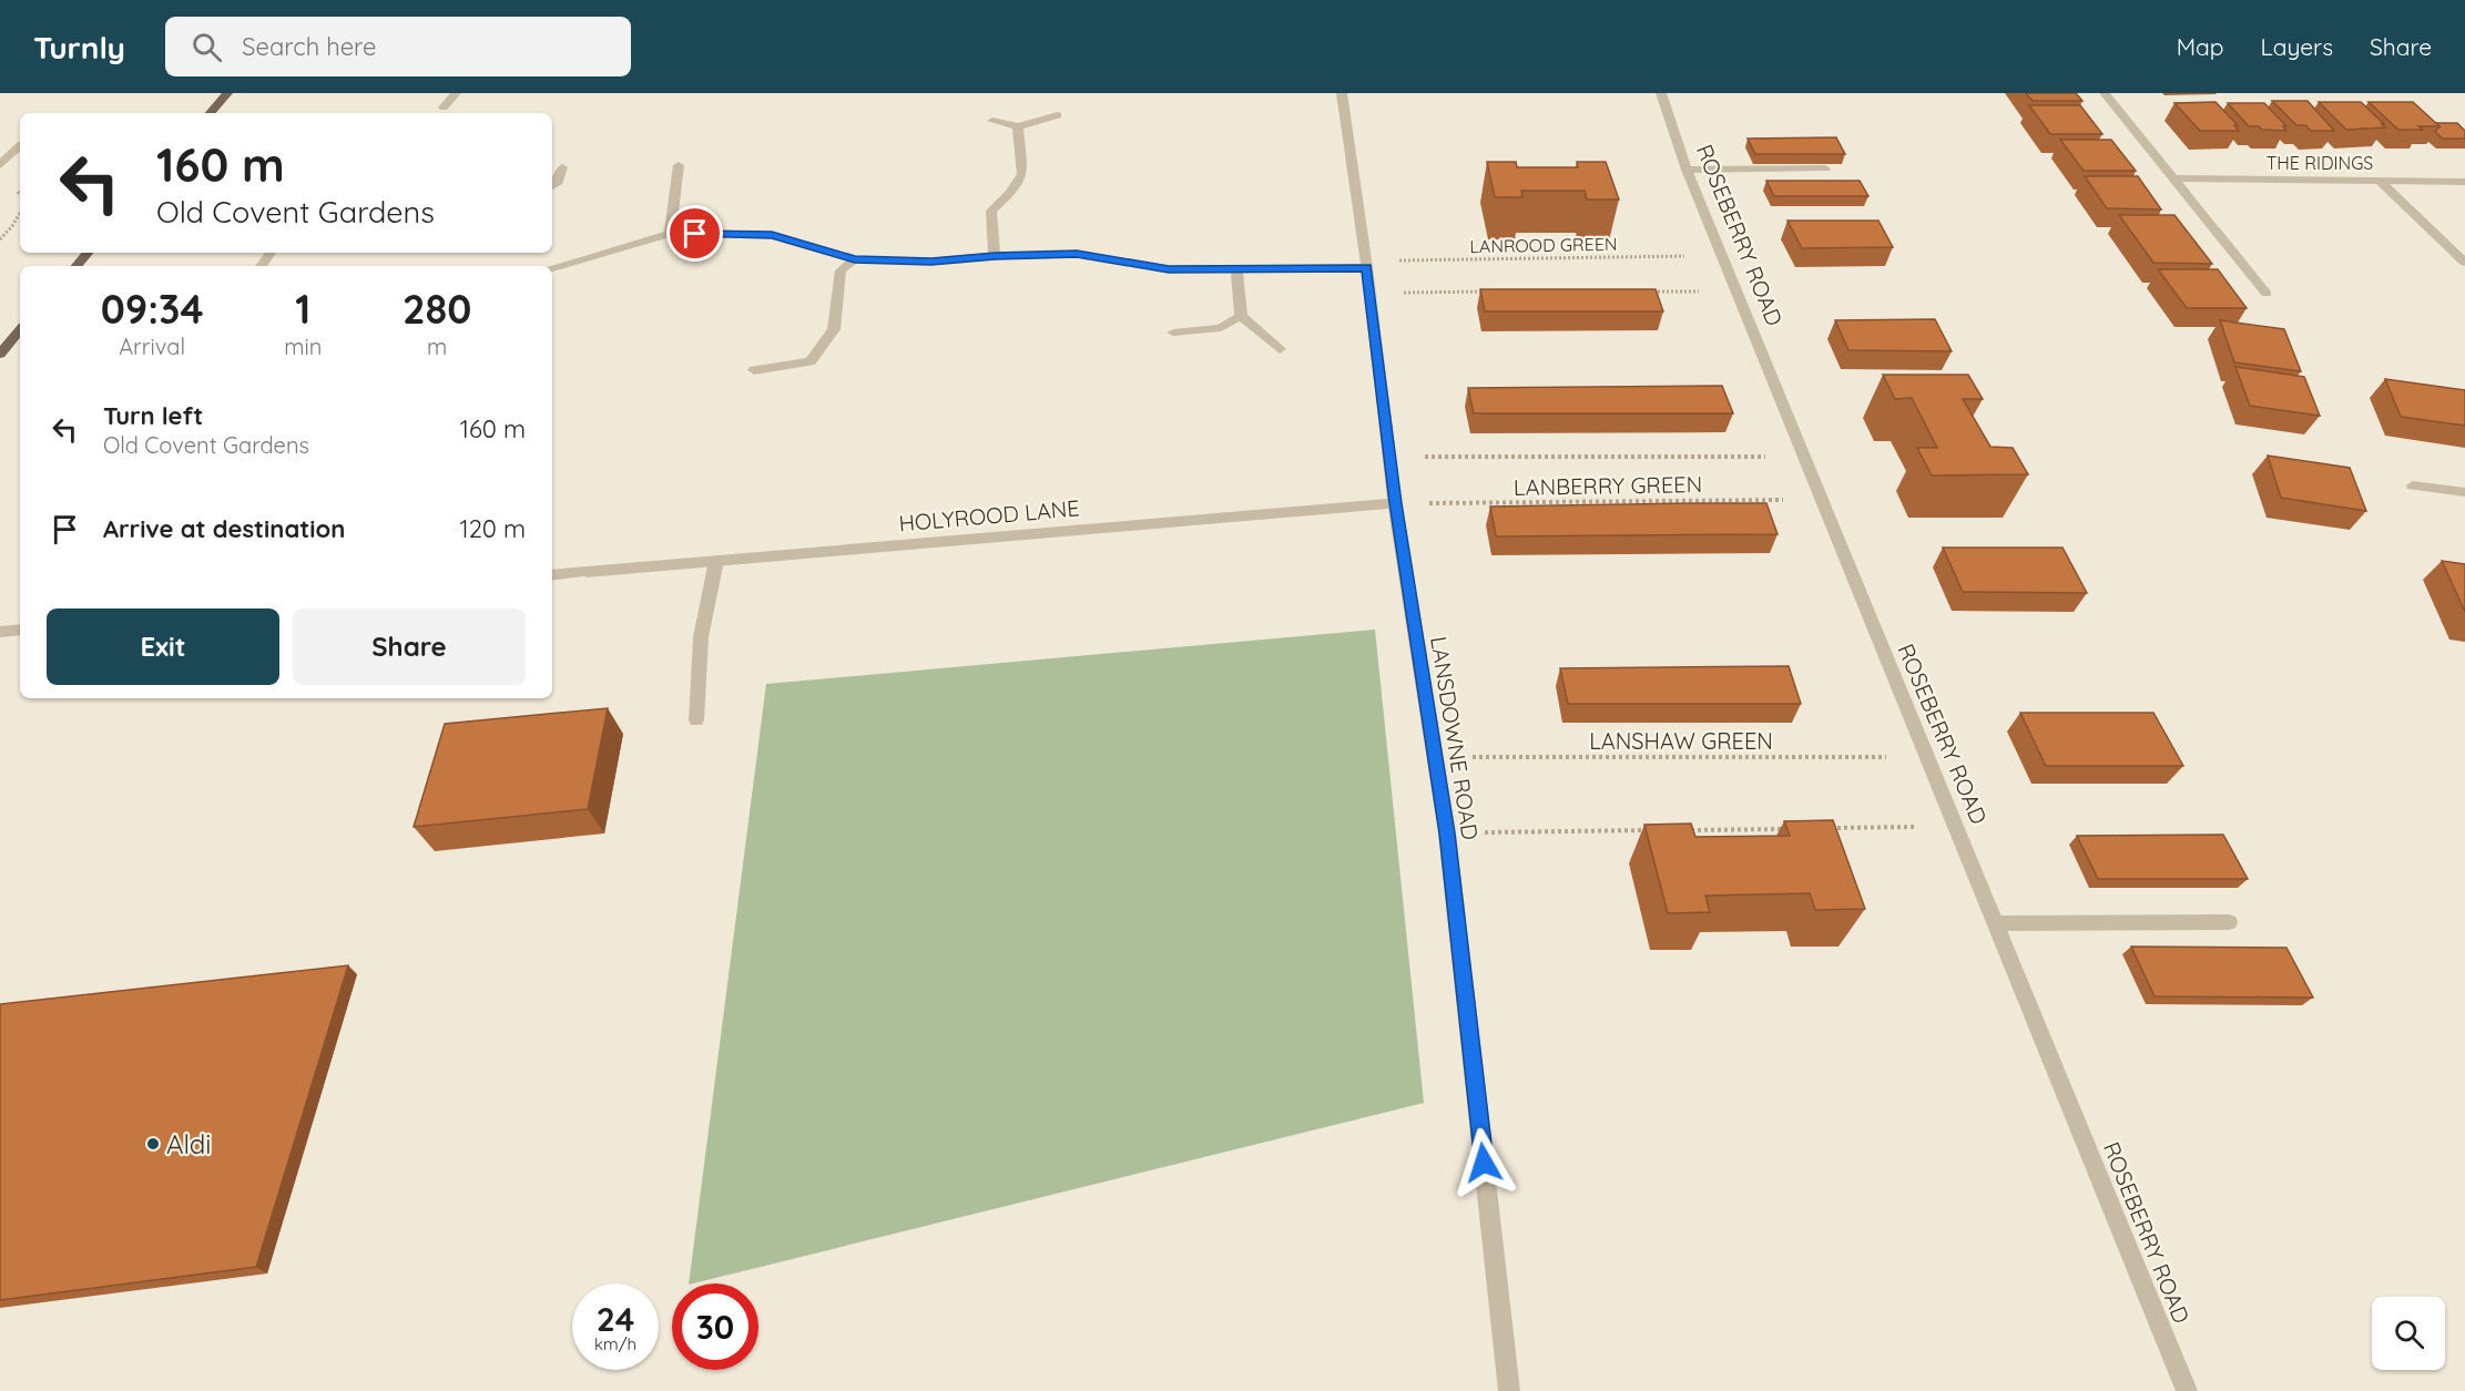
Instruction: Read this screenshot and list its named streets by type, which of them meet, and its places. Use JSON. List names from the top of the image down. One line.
{"streets":{"street":["THE RIDINGS","ROSEBERRY ROAD","HOLYROOD LANE","LANSDOWNE ROAD"],"path":["LANROOD GREEN","LANBERRY GREEN","LANSHAW GREEN"]},"crossings":[["ROSEBERRY ROAD","LANROOD GREEN"],["ROSEBERRY ROAD","LANBERRY GREEN"],["ROSEBERRY ROAD","LANSHAW GREEN"],["LANROOD GREEN","LANSDOWNE ROAD"],["LANBERRY GREEN","HOLYROOD LANE"],["LANBERRY GREEN","LANSDOWNE ROAD"],["HOLYROOD LANE","LANSDOWNE ROAD"],["LANSDOWNE ROAD","LANSHAW GREEN"]],"places":["Aldi"],"page":{"header":"Turnly","search":"Search here","nav":["Map","Layers","Share"],"turn":["160 m","Old Covent Gardens"],"eta":["09:34","Arrival","1","min","280","m"],"list":[{"name":"Turn left","note":"Old Covent Gardens","value":"160 m"},{"name":"Arrive at destination","value":"120 m"}],"buttons":["Exit","Share"],"speed":"24 km/h","limit":"30"}}
